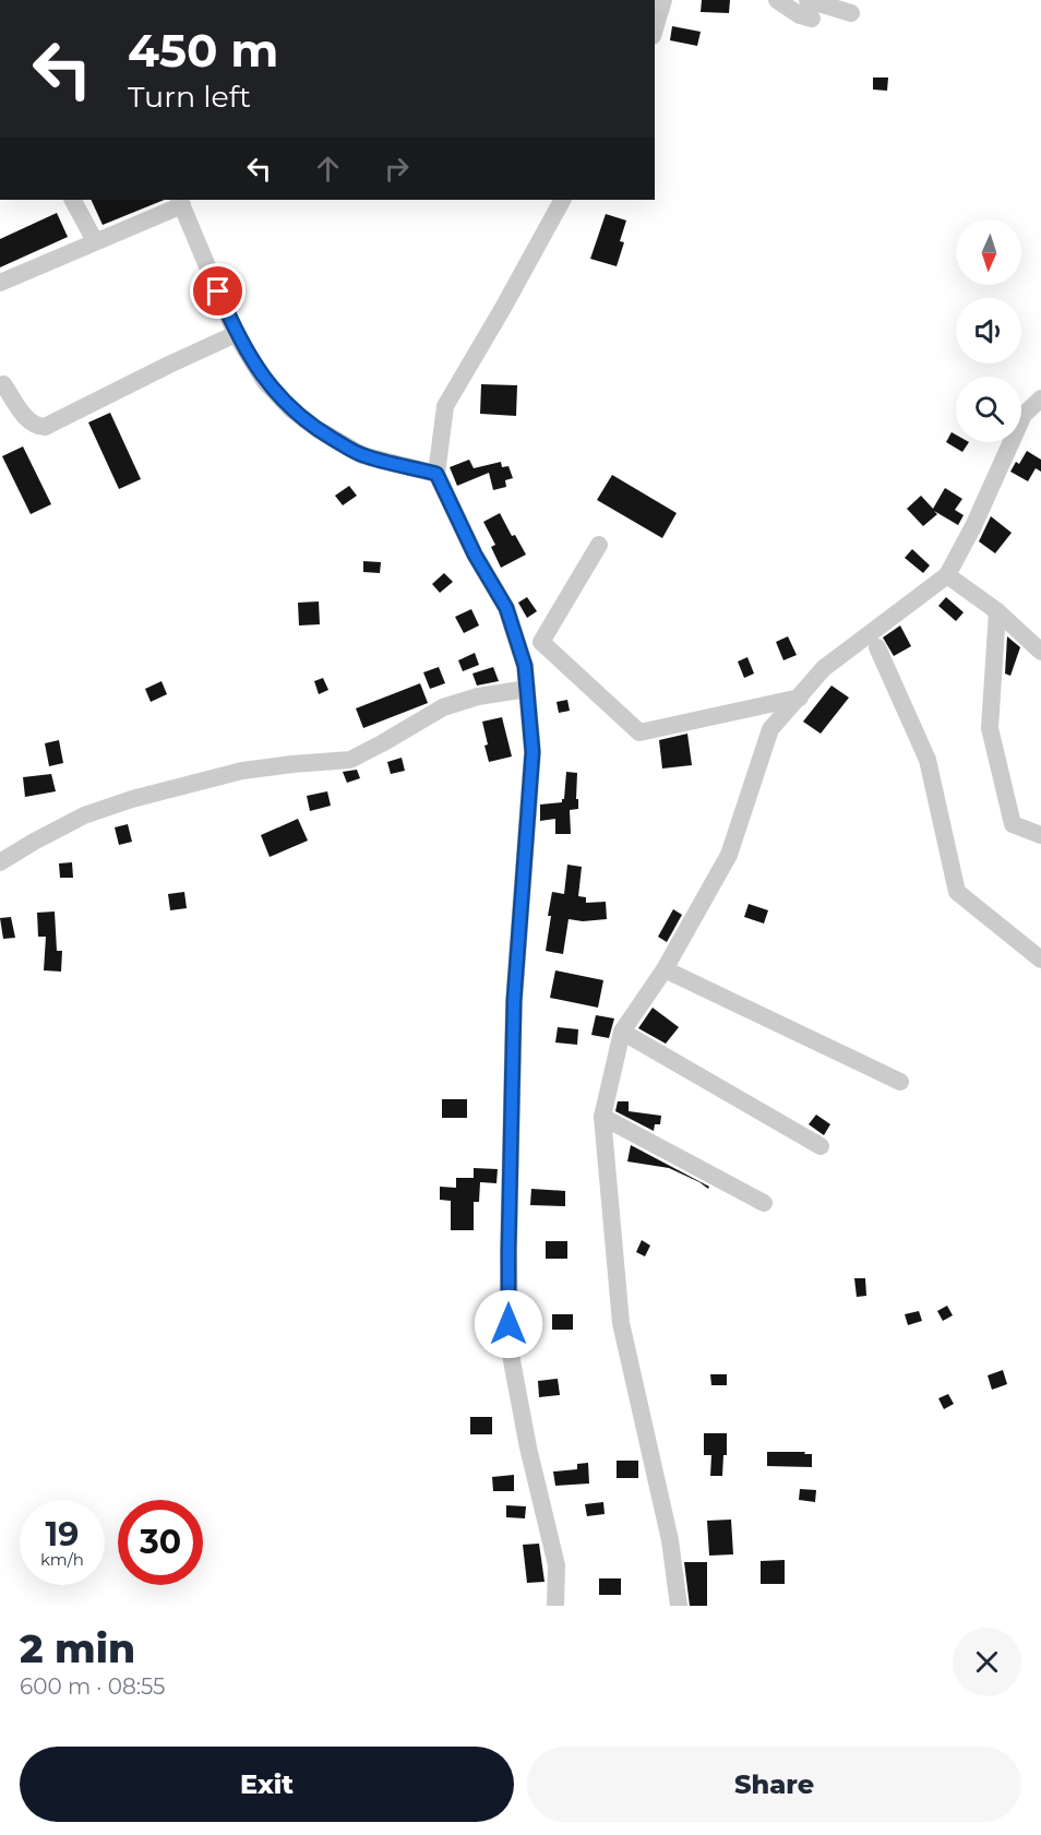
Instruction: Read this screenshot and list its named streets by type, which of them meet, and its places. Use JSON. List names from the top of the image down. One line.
{"north":"bottom","page":{"turn":["450 m","Turn left"],"speed":"19 km/h","limit":"30","heading":["2 min","600 m · 08:55"],"buttons":["Exit","Share"]}}
